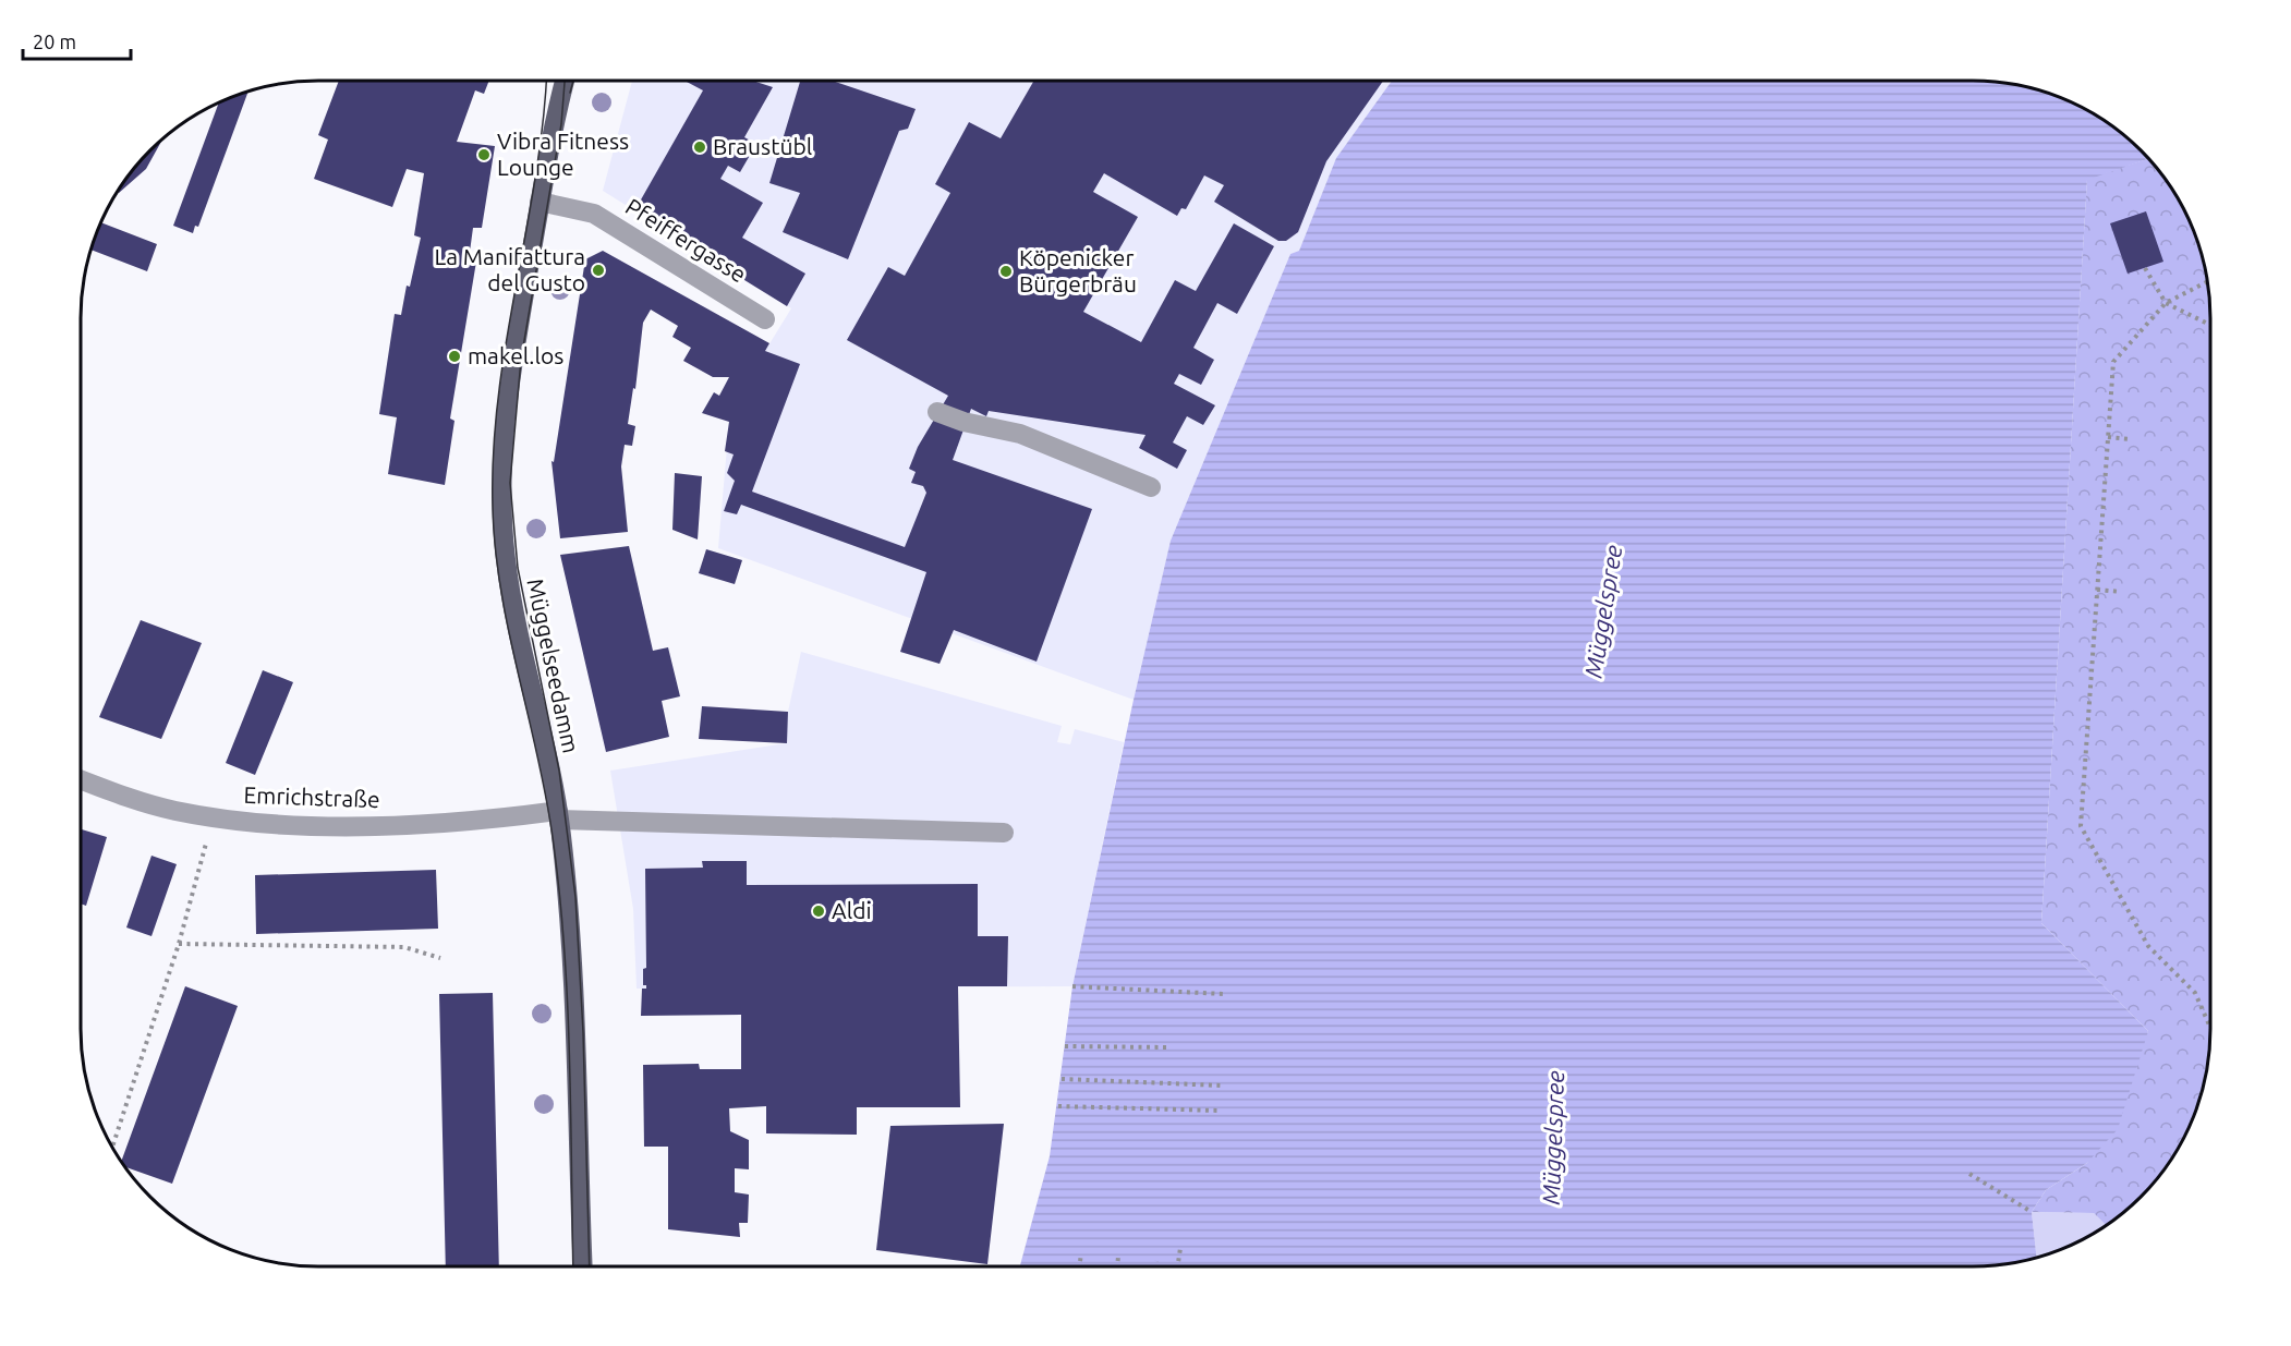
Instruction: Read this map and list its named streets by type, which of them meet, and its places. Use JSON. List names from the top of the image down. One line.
{"streets":{"main road":["Müggelseedamm"],"street":["Pfeiffergasse","Emrichstraße"]},"crossings":[["Pfeiffergasse","Müggelseedamm"],["Müggelseedamm","Emrichstraße"]],"water":["Müggelspree"],"places":["Braustübl","Vibra Fitness Lounge","La Manifattura del Gusto","Köpenicker Bürgerbräu","makel.los","Aldi"],"scale_bar":"20 m"}
